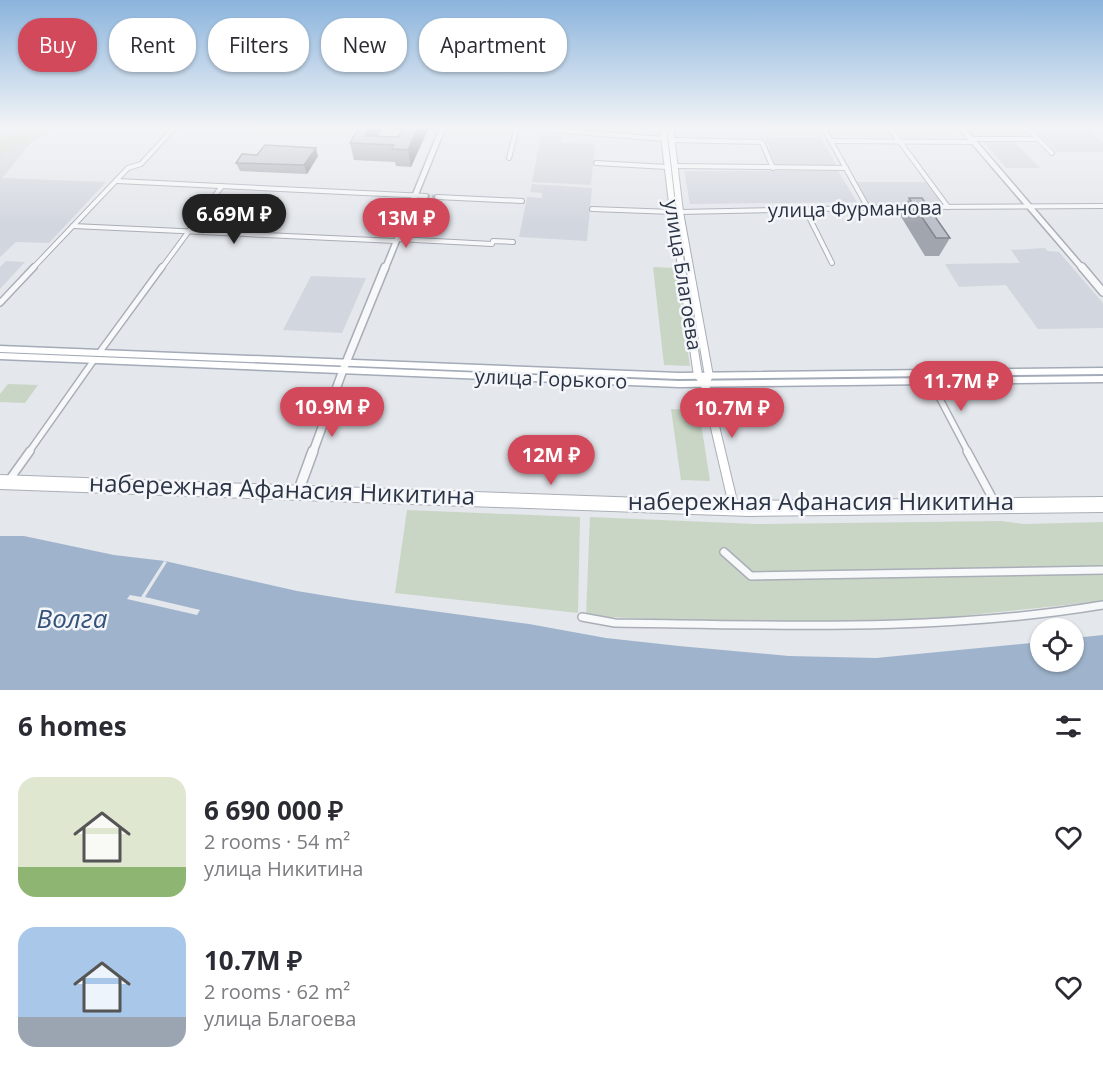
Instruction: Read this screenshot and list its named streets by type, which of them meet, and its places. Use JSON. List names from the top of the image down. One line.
{"streets":{"main road":["улица Благоева","улица Горького","набережная Афанасия Никитина"],"street":["улица Фурманова"]},"crossings":[["улица Фурманова","улица Благоева"],["улица Благоева","улица Горького"],["улица Благоева","набережная Афанасия Никитина"]],"water":["Волга"],"page":{"chip":["Buy","Rent","Filters","New","Apartment"],"price":["6.69M ₽","13M ₽","11.7M ₽","10.9M ₽","10.7M ₽","12M ₽"],"heading":"6 homes","list":[{"name":"6 690 000 ₽","note":"2 rooms · 54 m² · улица Никитина"},{"name":"10.7M ₽","note":"2 rooms · 62 m² · улица Благоева"}]}}
